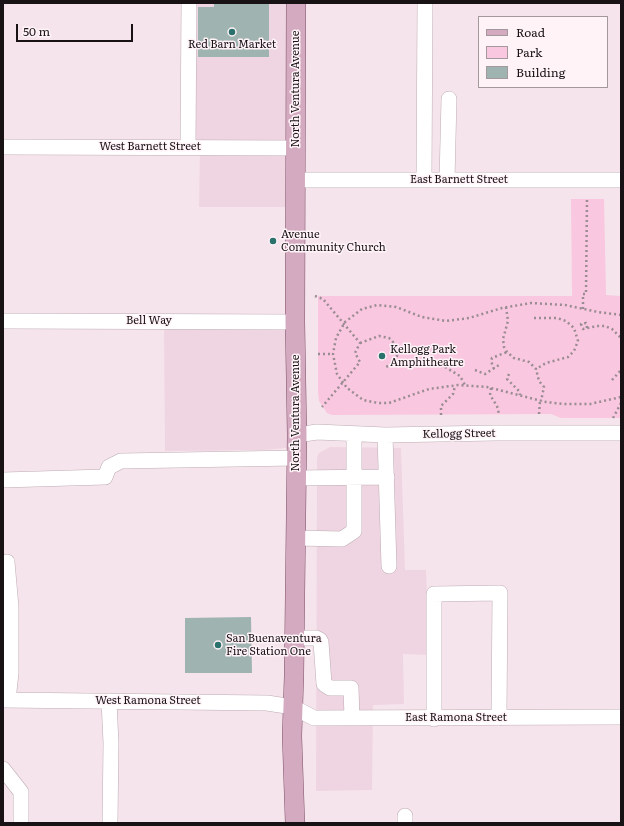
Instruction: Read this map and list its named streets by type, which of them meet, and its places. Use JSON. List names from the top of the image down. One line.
{"streets":{"main road":["North Ventura Avenue"],"street":["West Barnett Street","East Barnett Street","Bell Way","Kellogg Street","West Ramona Street","East Ramona Street"]},"crossings":[["North Ventura Avenue","West Barnett Street"],["North Ventura Avenue","East Barnett Street"],["North Ventura Avenue","Bell Way"],["North Ventura Avenue","Kellogg Street"],["North Ventura Avenue","West Ramona Street"],["North Ventura Avenue","East Ramona Street"],["West Ramona Street","East Ramona Street"]],"places":["Red Barn Market","Avenue Community Church","Kellogg Park Amphitheatre","San Buenaventura Fire Station One"],"legend":["Road","Park","Building"],"scale_bar":"50 m"}
